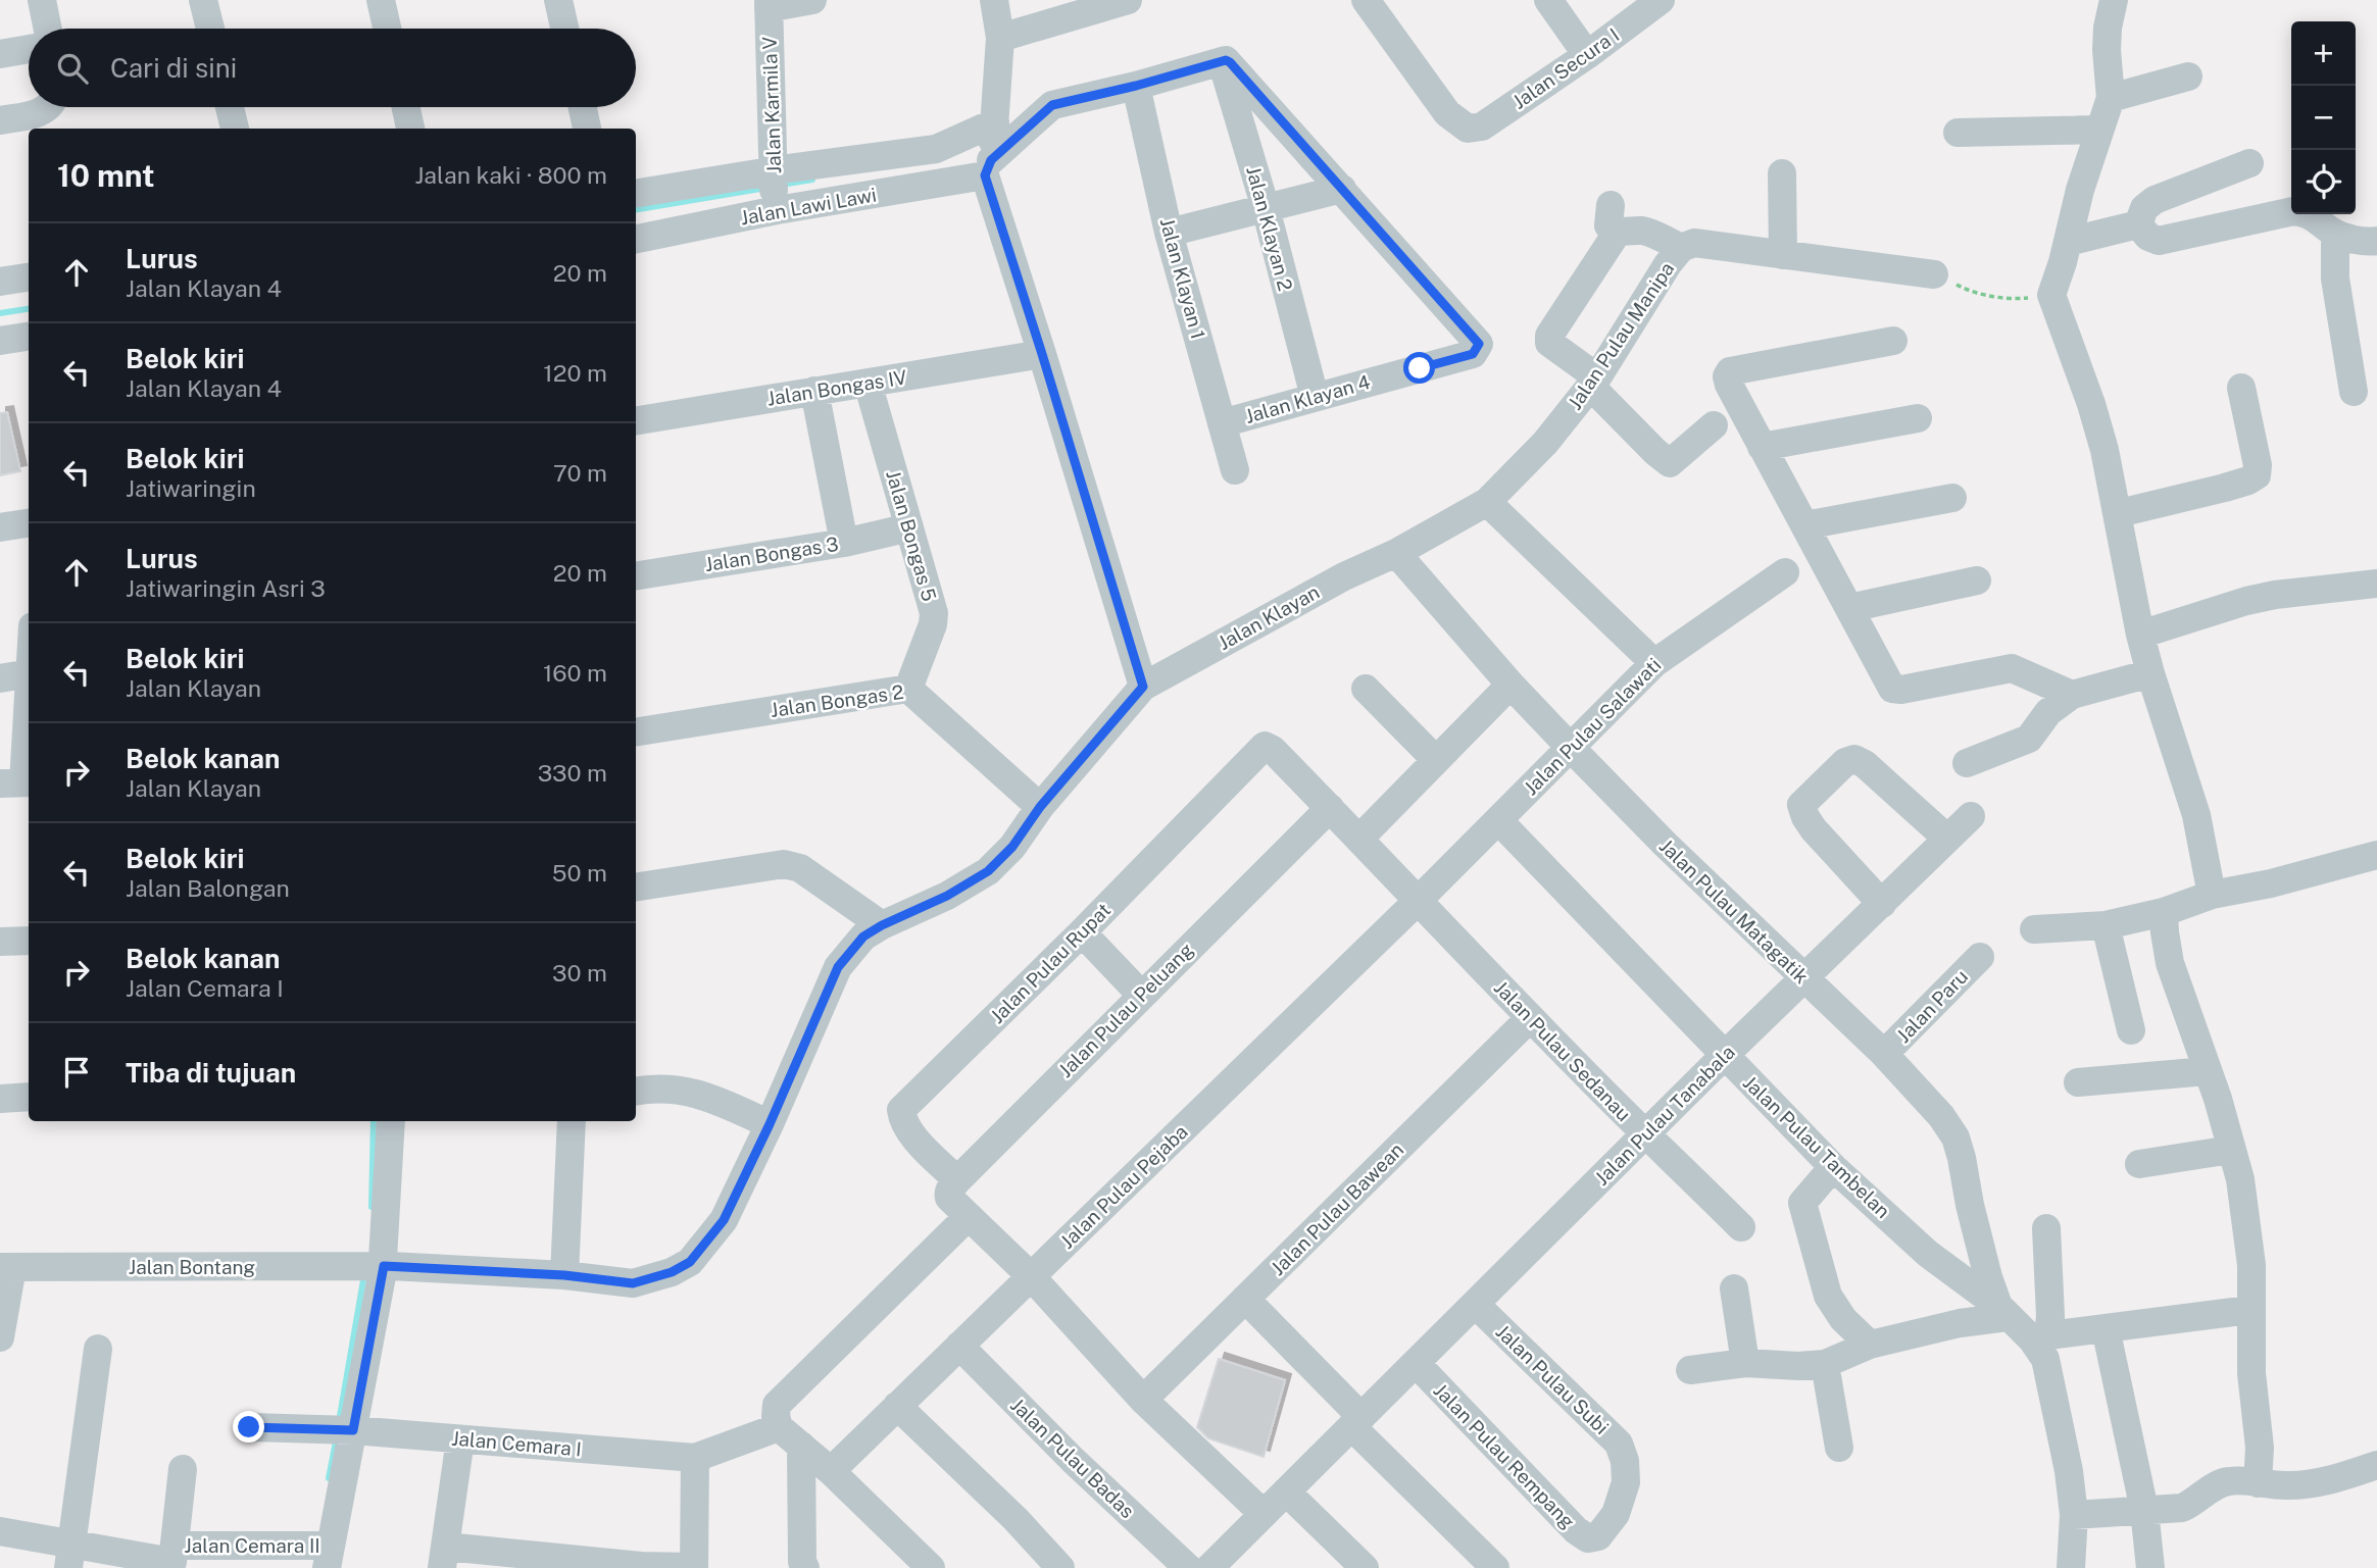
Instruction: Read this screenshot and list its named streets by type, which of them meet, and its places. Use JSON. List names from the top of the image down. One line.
{"streets":{"street":["Jalan Secura I","Jalan Karmila V","Jalan Lawi Lawi","Jalan Klayan 2","Jalan Klayan 1","Jalan Pulau Manipa","Jalan Bongas IV","Jalan Klayan 4","Jalan Bongas 5","Jalan Bongas 3","Jalan Klayan","Jalan Bongas 2","Jalan Pulau Salawati","Jalan Pulau Matagatik","Jalan Pulau Rupat","Jalan Paru","Jalan Pulau Peluang","Jalan Pulau Sedanau","Jalan Pulau Tanabala","Jalan Pulau Tambelan","Jalan Pulau Pejaba","Jalan Pulau Bawean","Jalan Bontang","Jalan Pulau Subi","Jalan Cemara I","Jalan Pulau Rempang","Jalan Pulau Badas","Jalan Cemara II"]},"crossings":[["Jalan Karmila V","Jalan Lawi Lawi"],["Jalan Klayan 2","Jalan Klayan 4"],["Jalan Klayan 1","Jalan Klayan 4"],["Jalan Pulau Manipa","Jalan Klayan"],["Jalan Pulau Manipa","Jalan Pulau Matagatik"],["Jalan Bongas IV","Jalan Bongas 5"],["Jalan Bongas 5","Jalan Bongas 3"],["Jalan Bongas 5","Jalan Bongas 2"],["Jalan Klayan","Jalan Bongas 2"],["Jalan Klayan","Jalan Pulau Matagatik"],["Jalan Klayan","Jalan Bontang"],["Jalan Pulau Salawati","Jalan Pulau Matagatik"],["Jalan Pulau Salawati","Jalan Pulau Sedanau"],["Jalan Pulau Salawati","Jalan Pulau Tambelan"],["Jalan Pulau Salawati","Jalan Pulau Pejaba"],["Jalan Pulau Matagatik","Jalan Paru"],["Jalan Pulau Matagatik","Jalan Pulau Tanabala"],["Jalan Pulau Matagatik","Jalan Pulau Tambelan"],["Jalan Pulau Rupat","Jalan Pulau Peluang"],["Jalan Pulau Rupat","Jalan Pulau Sedanau"],["Jalan Pulau Peluang","Jalan Pulau Sedanau"],["Jalan Pulau Sedanau","Jalan Pulau Tanabala"],["Jalan Pulau Sedanau","Jalan Pulau Pejaba"],["Jalan Pulau Sedanau","Jalan Pulau Bawean"],["Jalan Pulau Tanabala","Jalan Pulau Tambelan"],["Jalan Pulau Tanabala","Jalan Pulau Subi"],["Jalan Pulau Tanabala","Jalan Pulau Rempang"],["Jalan Pulau Pejaba","Jalan Pulau Badas"],["Jalan Pulau Subi","Jalan Pulau Rempang"]],"page":{"map_buttons":["+","−"],"search":"Cari di sini","heading":["10 mnt","Jalan kaki · 800 m"],"list":[["Lurus","Jalan Klayan 4","20 m"],["Belok kiri","Jalan Klayan 4","120 m"],["Belok kiri","Jatiwaringin","70 m"],["Lurus","Jatiwaringin Asri 3","20 m"],["Belok kiri","Jalan Klayan","160 m"],["Belok kanan","Jalan Klayan","330 m"],["Belok kiri","Jalan Balongan","50 m"],["Belok kanan","Jalan Cemara I","30 m"],"Tiba di tujuan"]}}
